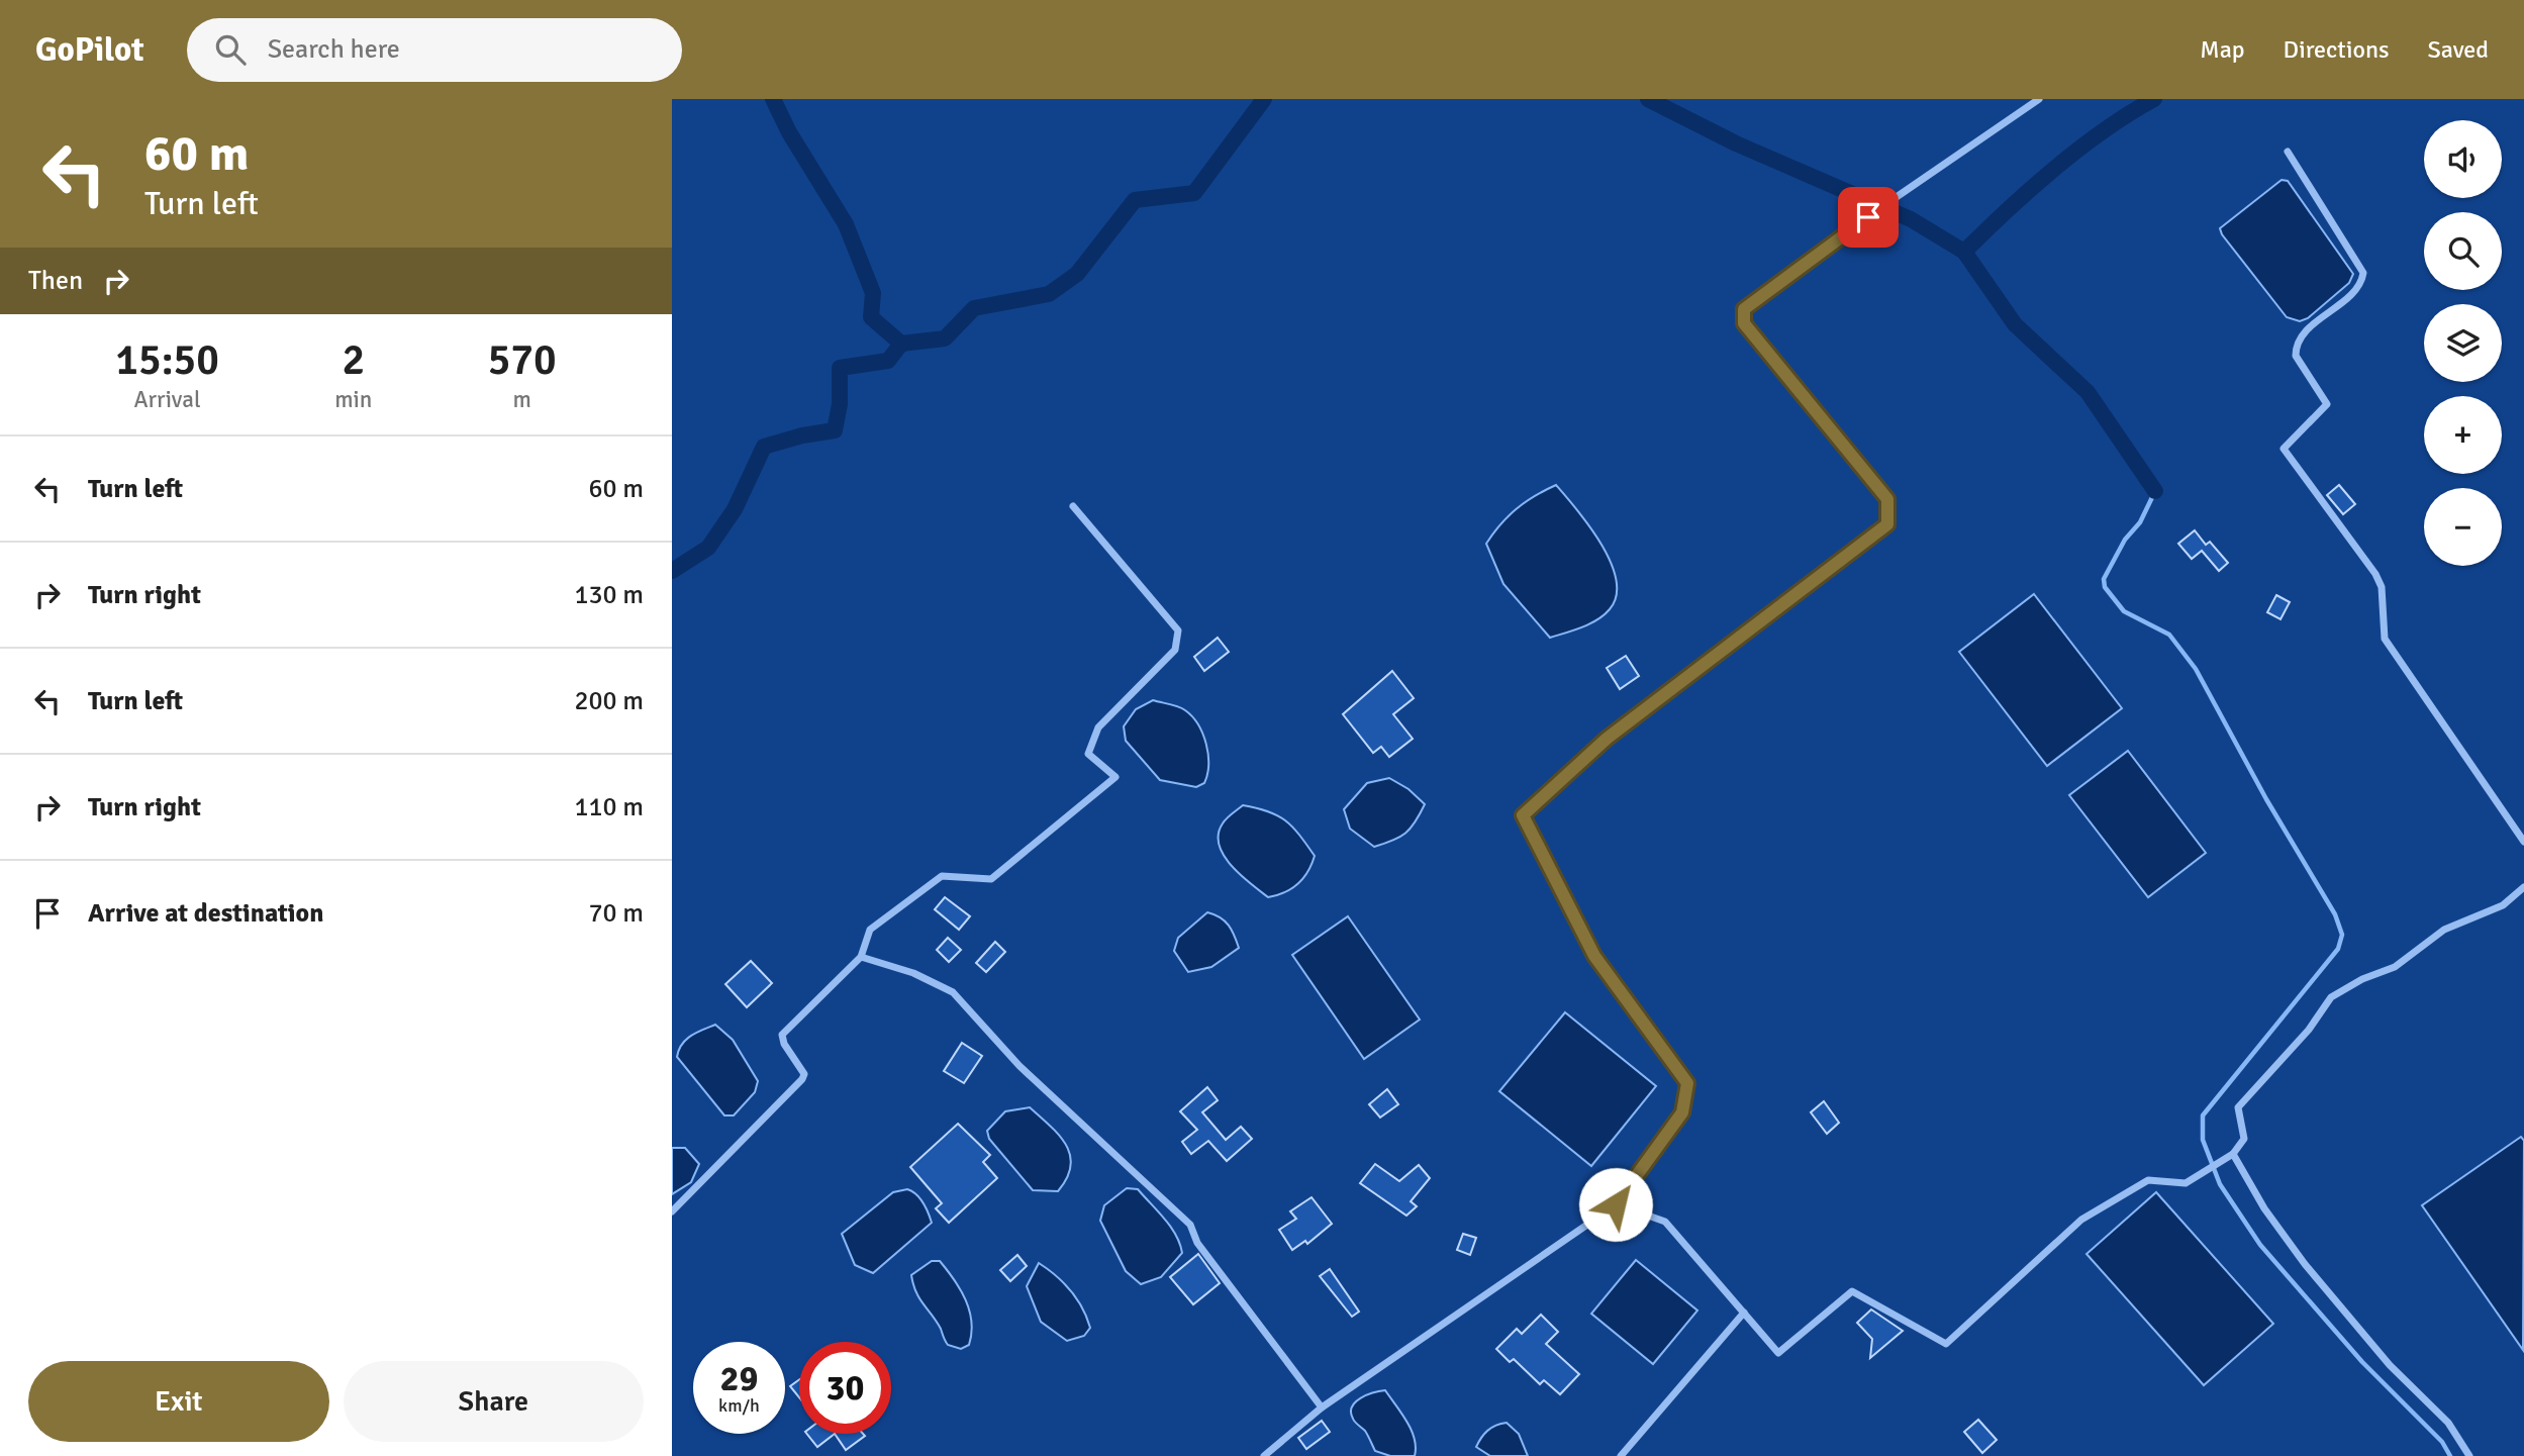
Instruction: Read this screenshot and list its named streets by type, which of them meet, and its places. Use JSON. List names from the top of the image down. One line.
{"page":{"header":"GoPilot","search":"Search here","nav":["Map","Directions","Saved"],"turn":["60 m","Turn left"],"map_buttons":["+","−"],"then":"Then","eta":["15:50","Arrival","2","min","570","m"],"list":[{"name":"Turn left","value":"60 m"},{"name":"Turn right","value":"130 m"},{"name":"Turn left","value":"200 m"},{"name":"Turn right","value":"110 m"},{"name":"Arrive at destination","value":"70 m"}],"speed":"29 km/h","limit":"30","buttons":["Exit","Share"]}}
